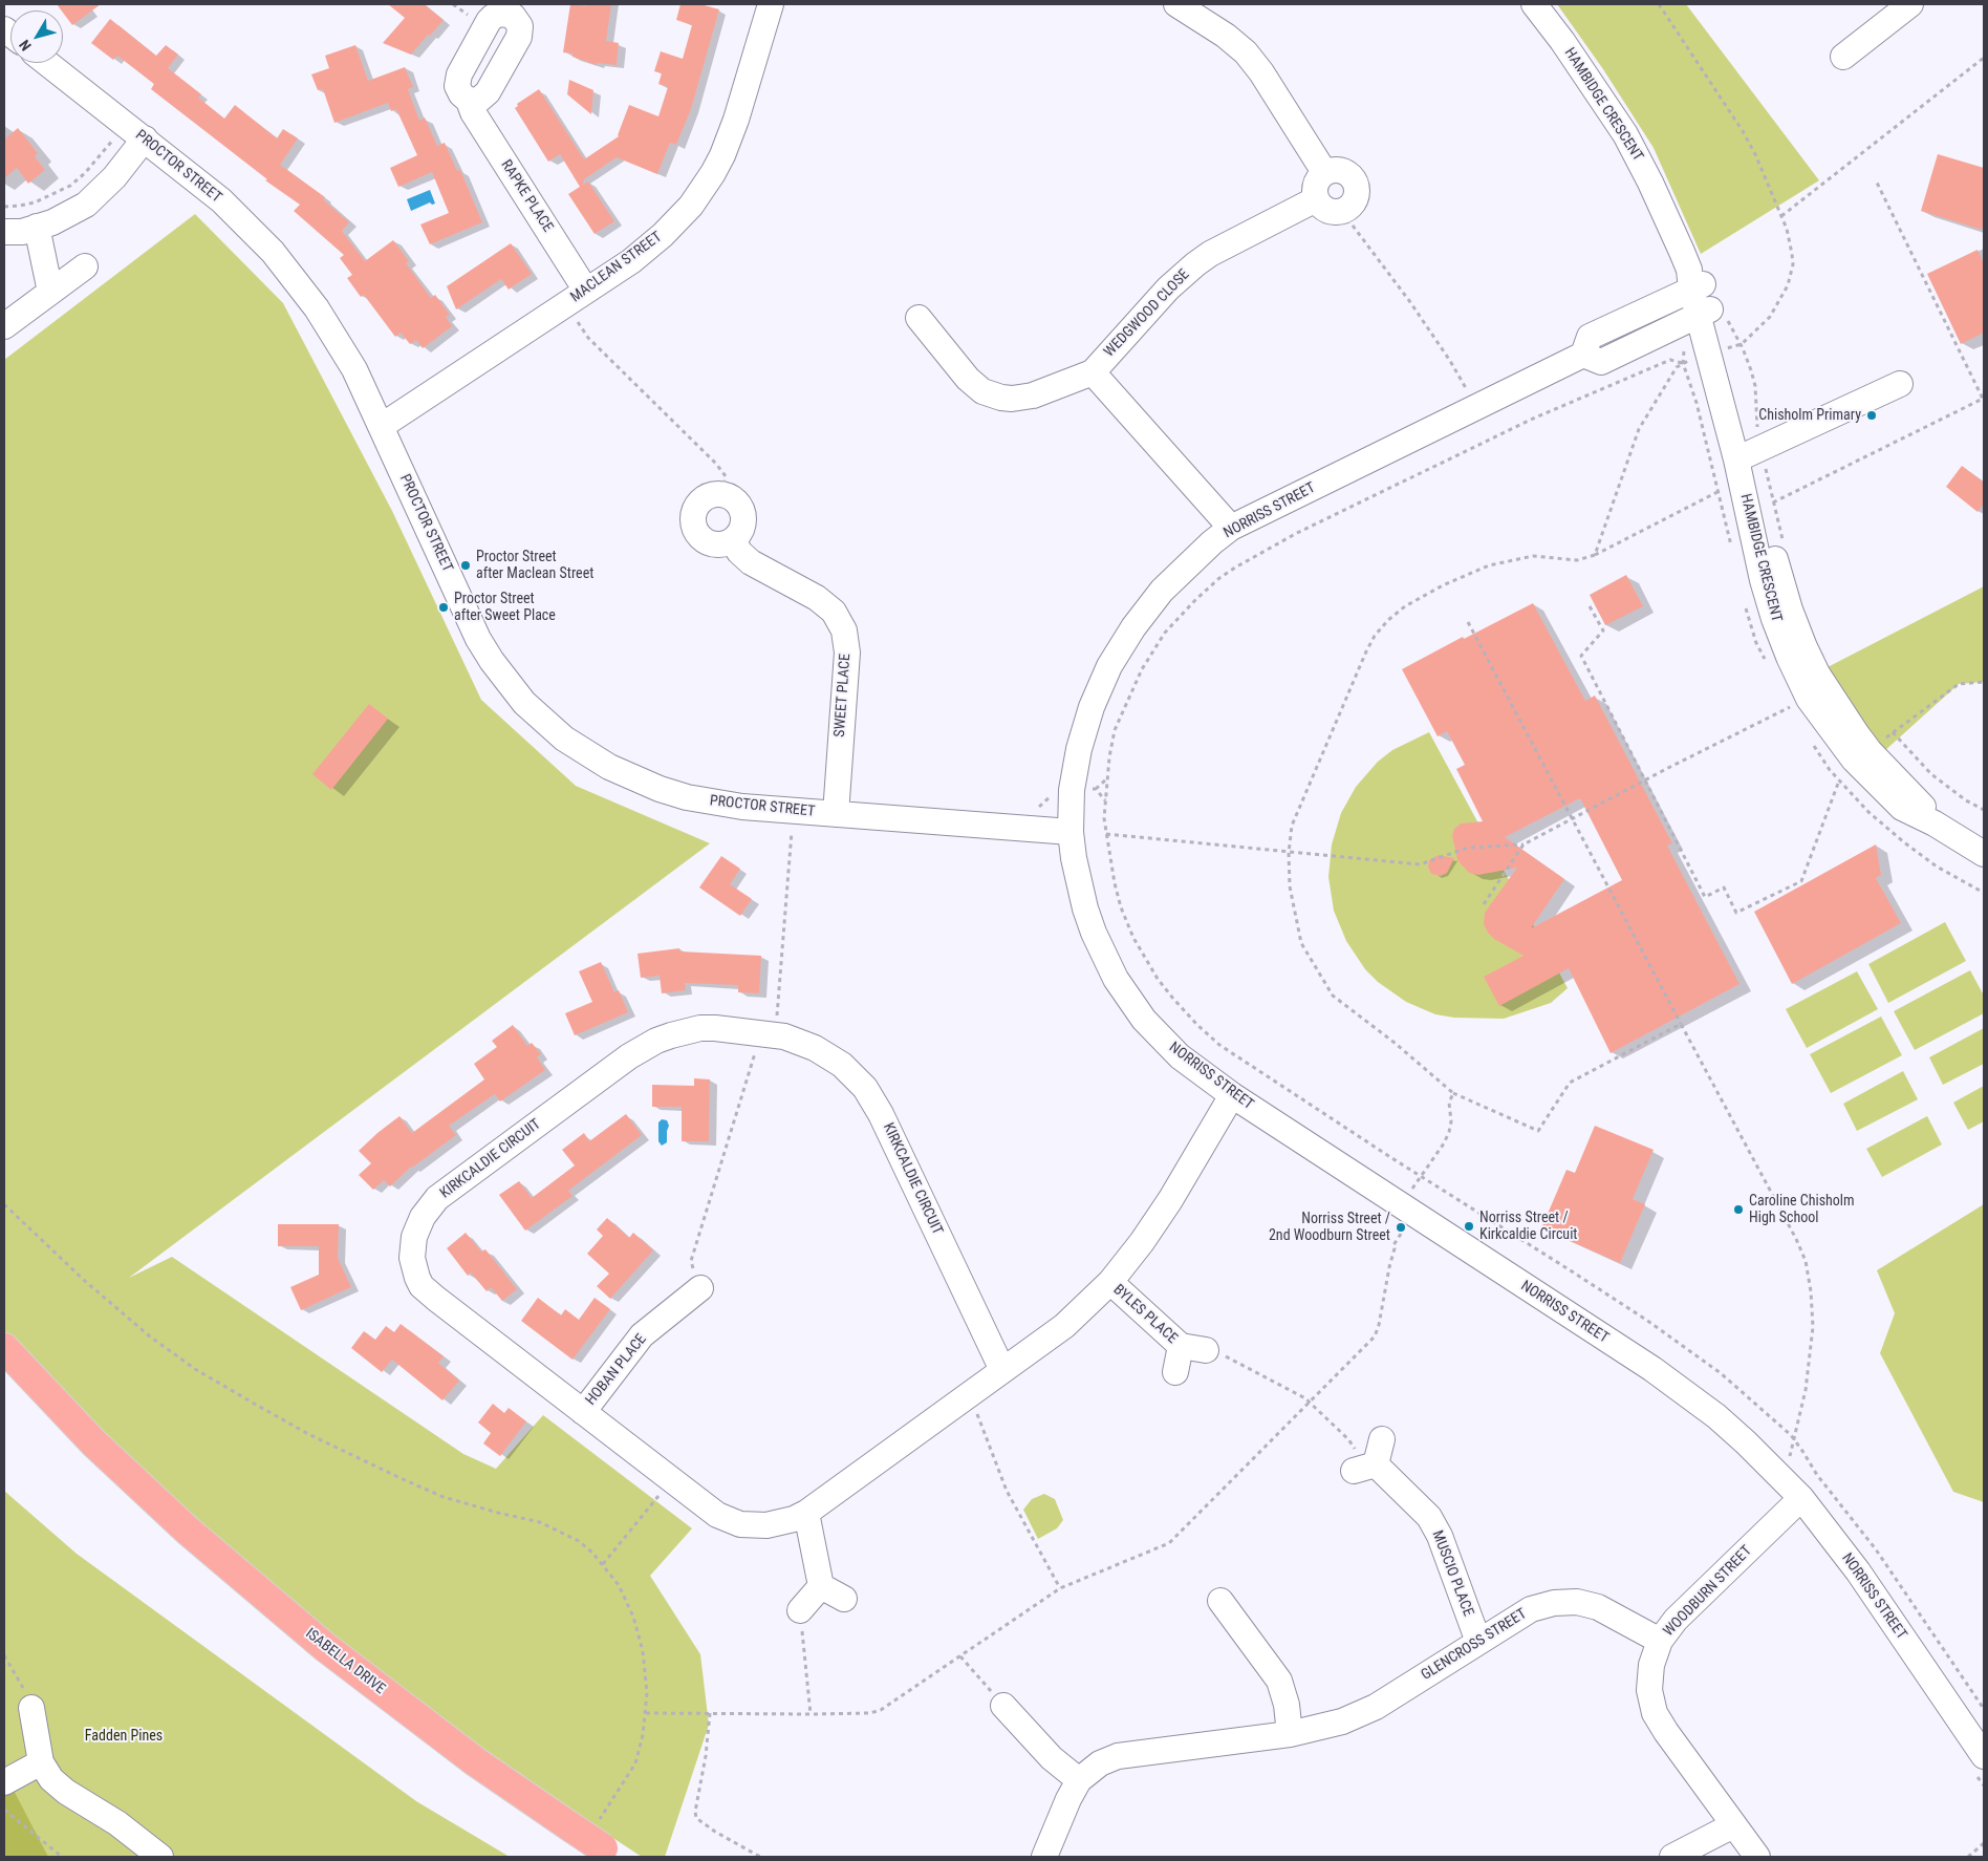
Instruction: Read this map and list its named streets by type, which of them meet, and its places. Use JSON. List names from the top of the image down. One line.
{"streets":{"main road":["ISABELLA DRIVE"],"street":["HAMBIDGE CRESCENT","PROCTOR STREET","RAPKE PLACE","MACLEAN STREET","WEDGWOOD CLOSE","NORRISS STREET","SWEET PLACE","KIRKCALDIE CIRCUIT","BYLES PLACE","HOBAN PLACE","MUSCIO PLACE","WOODBURN STREET","GLENCROSS STREET"]},"crossings":[["PROCTOR STREET","MACLEAN STREET"],["PROCTOR STREET","NORRISS STREET"],["PROCTOR STREET","SWEET PLACE"],["RAPKE PLACE","MACLEAN STREET"],["NORRISS STREET","KIRKCALDIE CIRCUIT"],["NORRISS STREET","WOODBURN STREET"],["KIRKCALDIE CIRCUIT","BYLES PLACE"],["KIRKCALDIE CIRCUIT","HOBAN PLACE"],["MUSCIO PLACE","GLENCROSS STREET"],["WOODBURN STREET","GLENCROSS STREET"]],"parks":["Fadden Pines"],"places":["Chisholm Primary","Proctor Street after Maclean Street","Proctor Street after Sweet Place","Caroline Chisholm High School","Norriss Street / Kirkcaldie Circuit","Norriss Street / 2nd Woodburn Street"],"north":"bottom left"}
